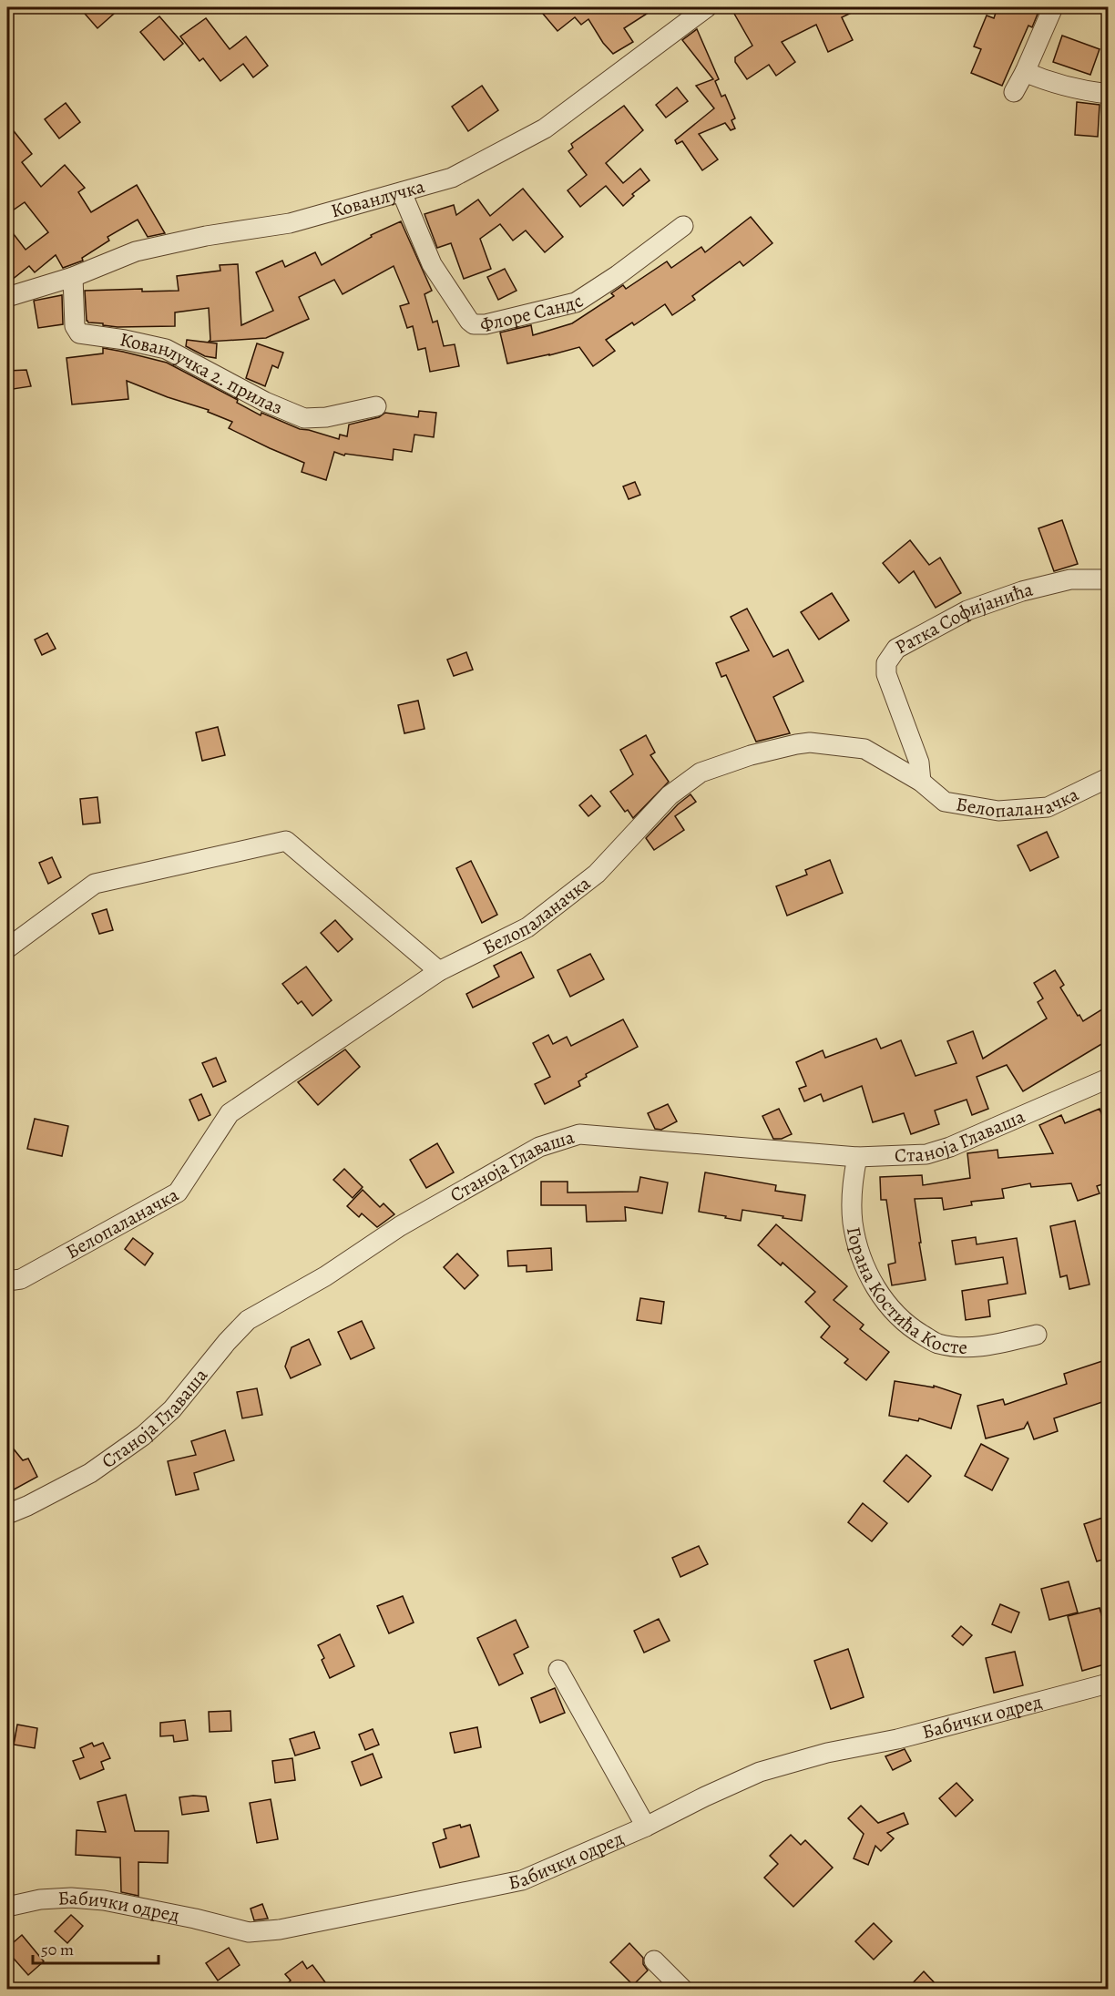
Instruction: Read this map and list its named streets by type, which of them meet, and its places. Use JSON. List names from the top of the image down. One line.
{"streets":{"street":["Кованлучка","Флоре Сандс","Кованлучка 2. прилаз","Ратка Софијанића","Белопаланачка","Станоја Главаша","Горана Костића Косте","Бабички одред"]},"crossings":[["Кованлучка","Флоре Сандс"],["Кованлучка","Кованлучка 2. прилаз"],["Ратка Софијанића","Белопаланачка"],["Станоја Главаша","Горана Костића Косте"]],"scale_bar":"50 m"}
